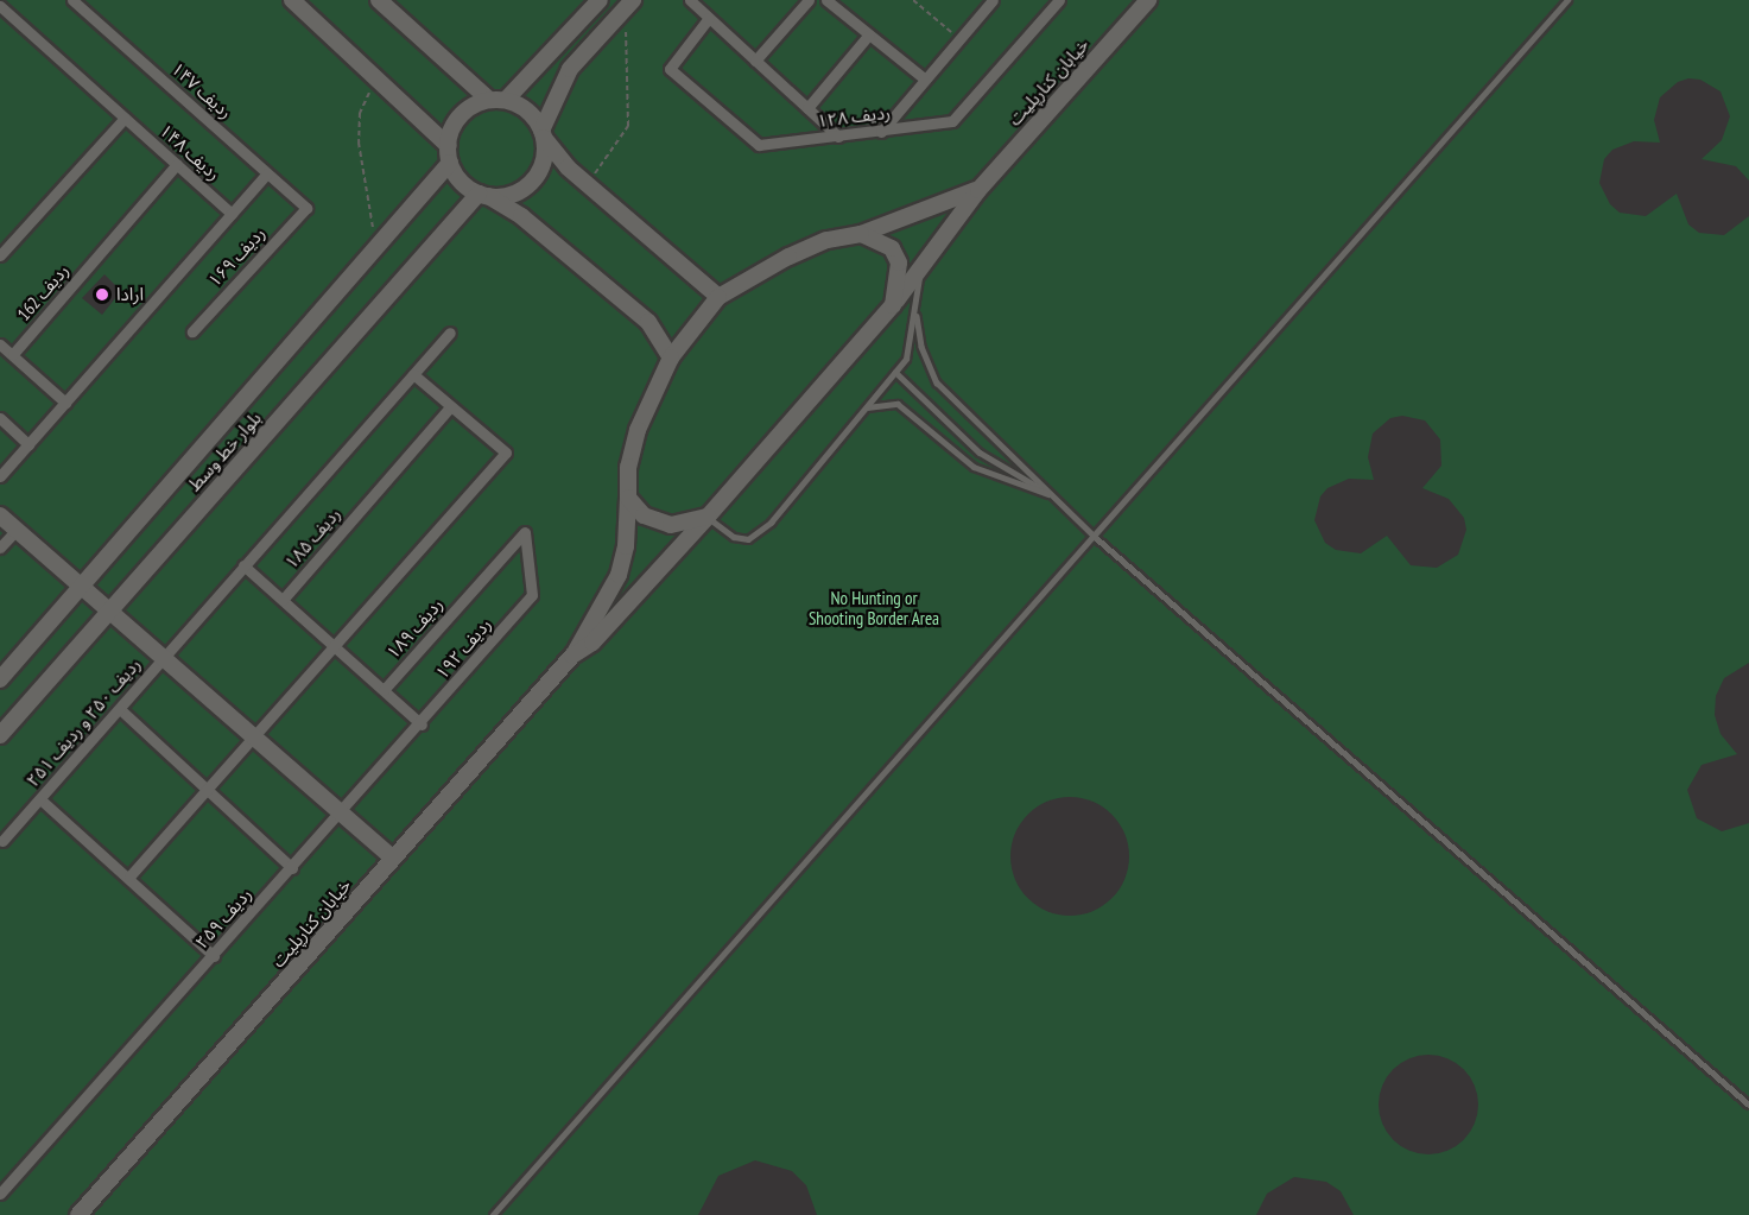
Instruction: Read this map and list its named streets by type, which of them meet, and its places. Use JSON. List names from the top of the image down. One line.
{"streets":{"main road":["خیابان کنارپلیت","بلوار خط وسط"],"street":["ردیف ۱۴۷","ردیف ۱۲۸","ردیف ۱۴۸","ردیف ۱۶۹","ردیف 162","ردیف ۱۸۵","ردیف ۱۸۹","ردیف ۱۹۲","ردیف ۲۵۰ و ردیف ۲۵۱","ردیف ۲۵۹"]},"crossings":[["ردیف ۱۴۷","ردیف ۱۶۹"],["ردیف ۱۴۸","ردیف 162"],["ردیف ۱۸۹","ردیف ۱۹۲"],["ردیف ۱۹۲","ردیف ۲۵۹"]],"parks":["No Hunting or Shooting Border Area"],"places":["ارادا"]}
